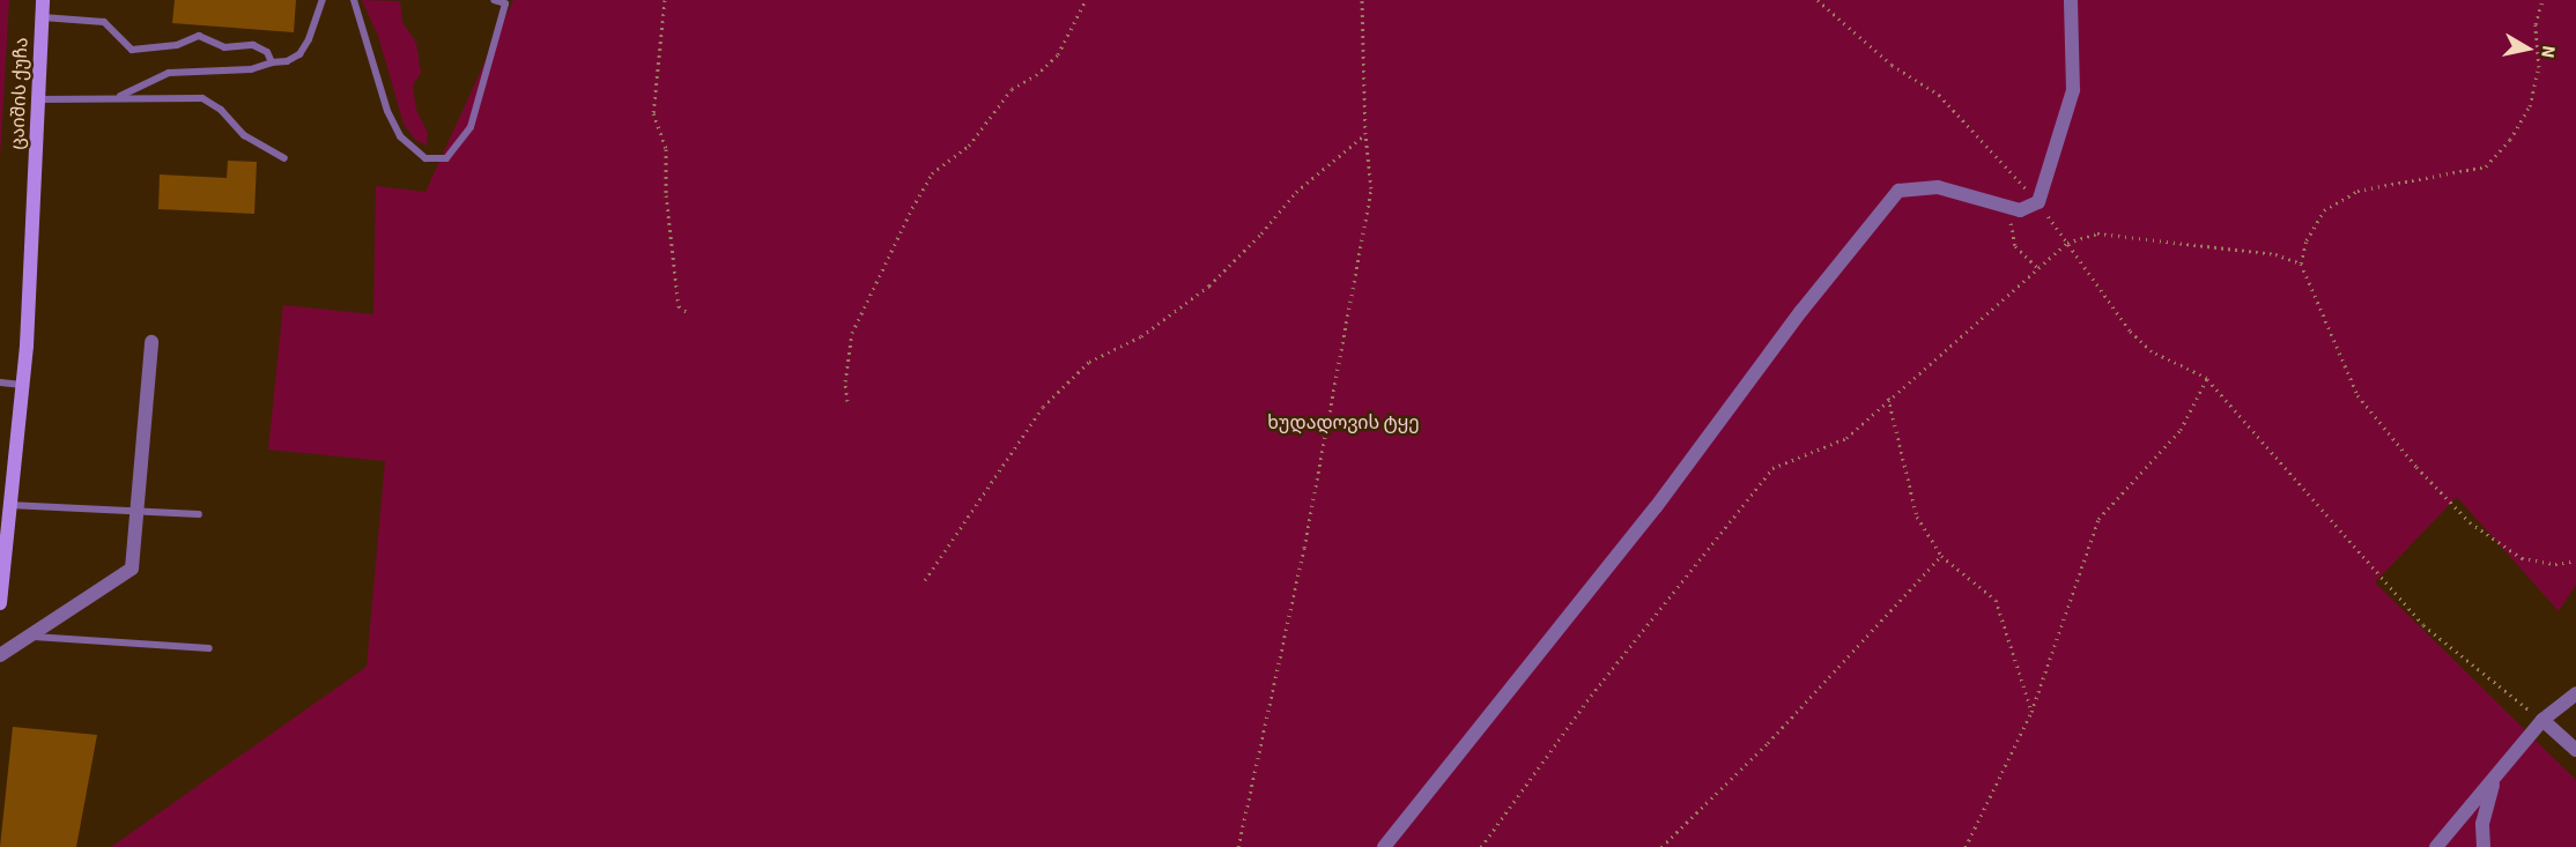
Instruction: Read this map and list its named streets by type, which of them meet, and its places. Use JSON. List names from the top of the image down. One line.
{"streets":{"street":["ცაიშის ქუჩა"]},"parks":["ხუდადოვის ტყე"],"north":"right"}
